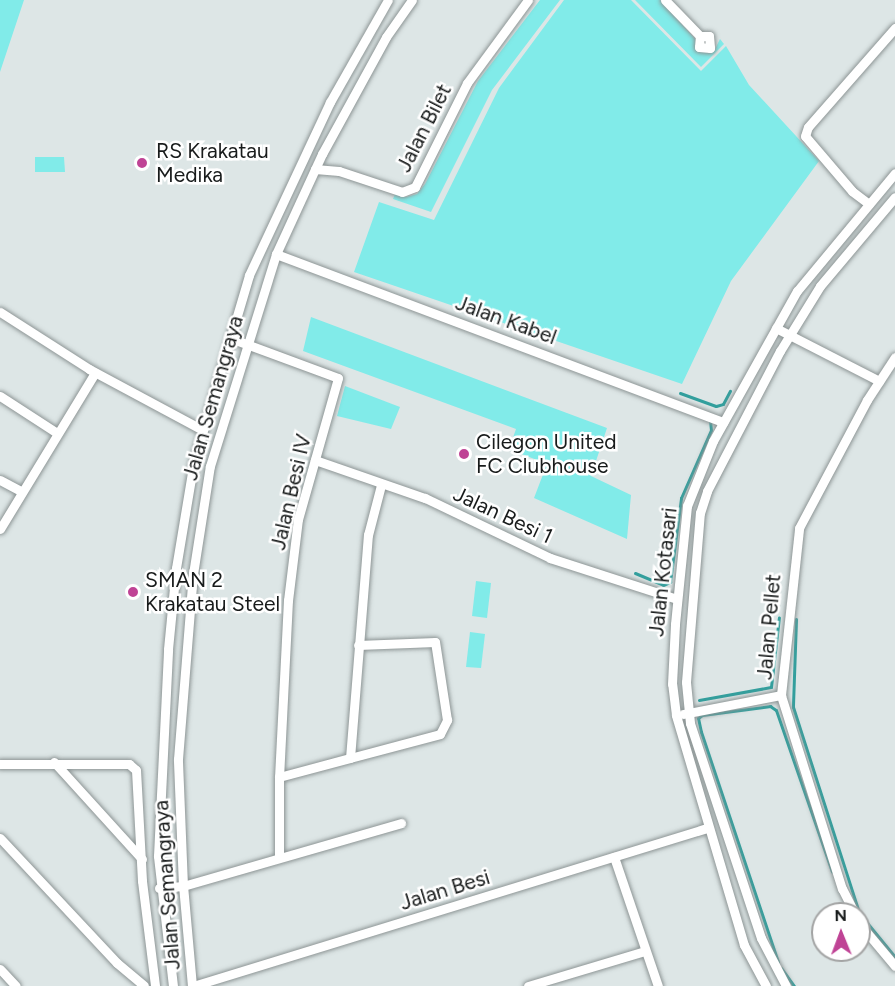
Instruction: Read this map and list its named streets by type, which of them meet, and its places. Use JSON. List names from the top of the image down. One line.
{"streets":{"street":["Jalan Bilet","Jalan Kabel","Jalan Semangraya","Jalan Besi IV","Jalan Besi 1","Jalan Kotasari","Jalan Pellet","Jalan Besi"]},"crossings":[["Jalan Bilet","Jalan Semangraya"],["Jalan Kabel","Jalan Semangraya"],["Jalan Kabel","Jalan Kotasari"],["Jalan Semangraya","Jalan Besi IV"],["Jalan Semangraya","Jalan Besi"],["Jalan Besi IV","Jalan Besi 1"],["Jalan Besi 1","Jalan Kotasari"],["Jalan Kotasari","Jalan Besi"]],"places":["RS Krakatau Medika","Cilegon United FC Clubhouse","SMAN 2 Krakatau Steel"],"north":"top"}
